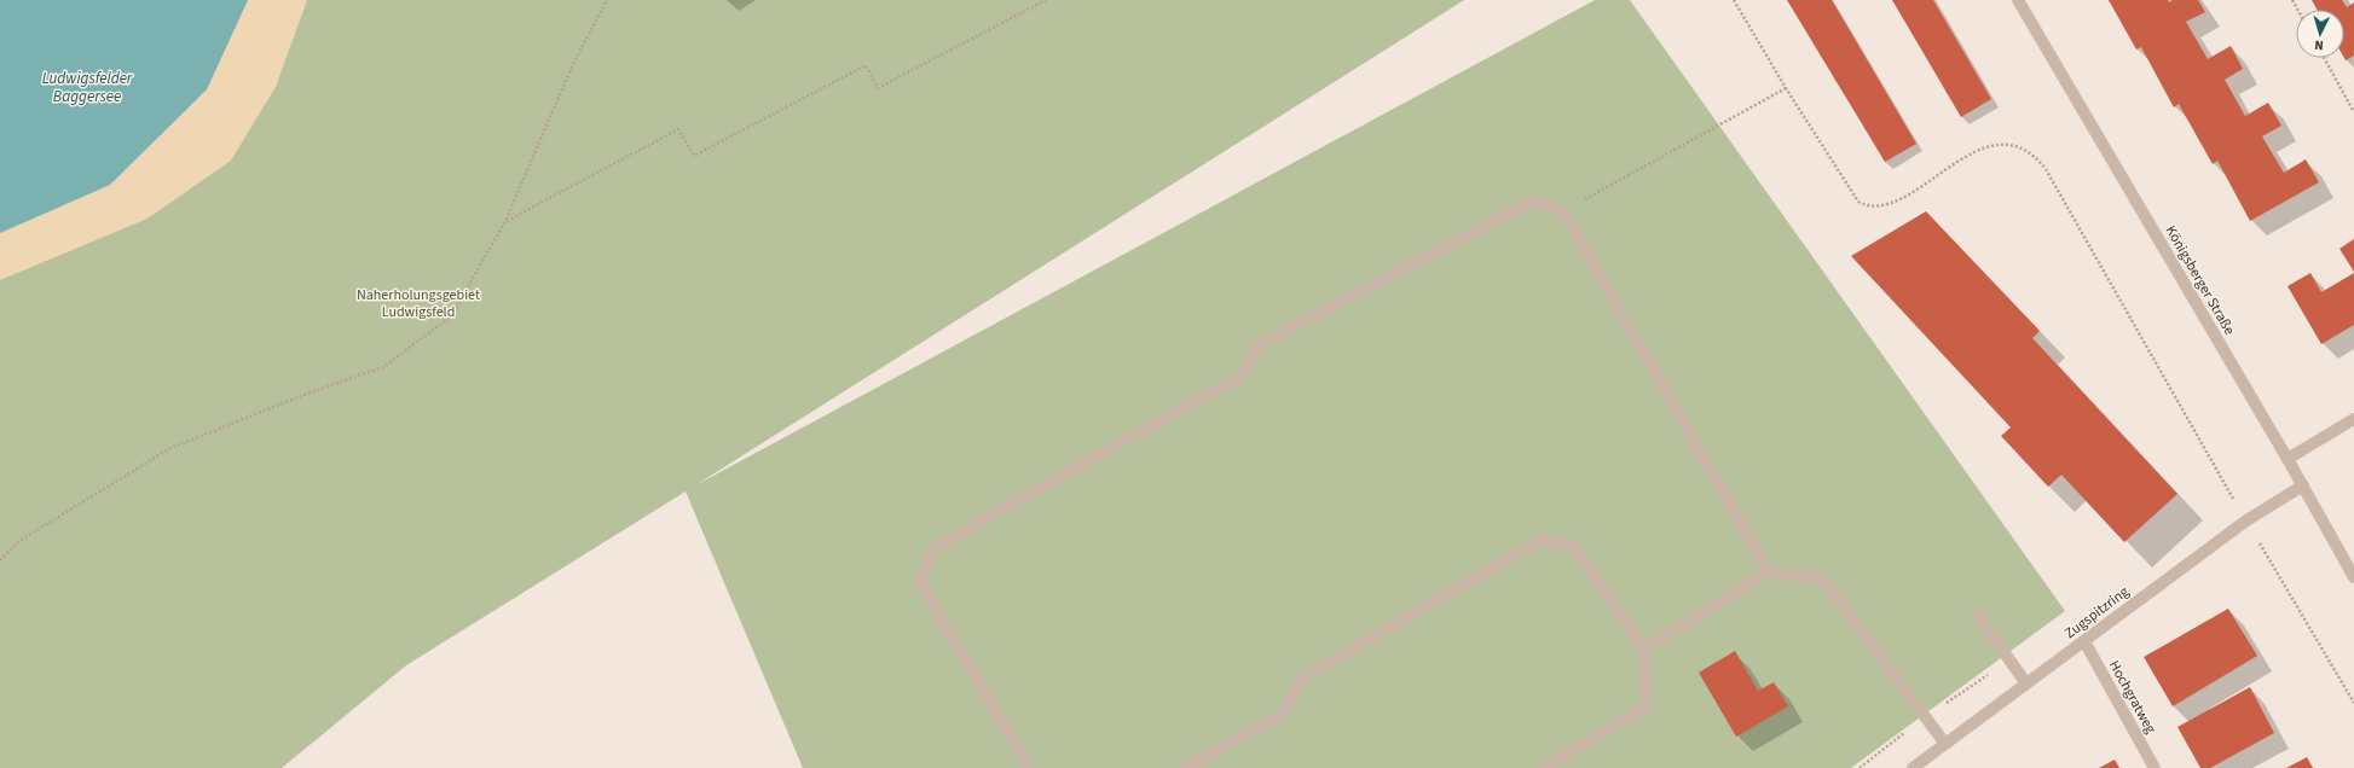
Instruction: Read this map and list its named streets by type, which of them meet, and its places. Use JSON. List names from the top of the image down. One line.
{"streets":{"street":["Königsberger Straße","Zugspitzring","Hochgratweg"]},"crossings":[["Königsberger Straße","Zugspitzring"],["Zugspitzring","Hochgratweg"]],"water":["Ludwigsfelder Baggersee"],"parks":["Naherholungsgebiet Ludwigsfeld"],"north":"bottom"}
